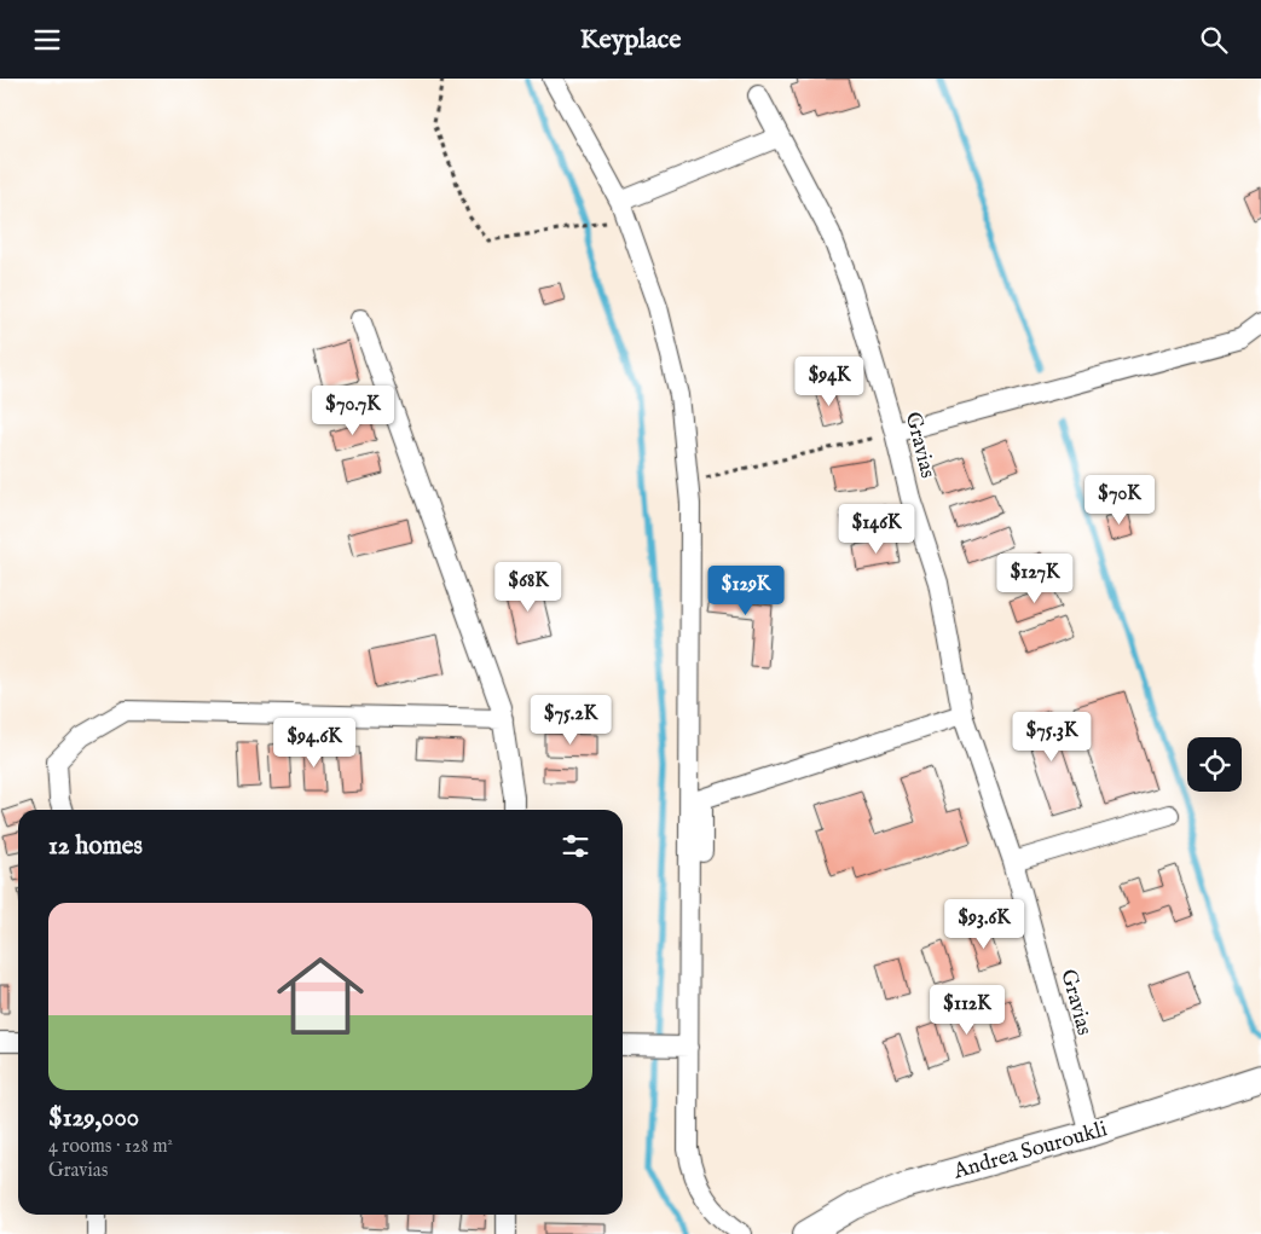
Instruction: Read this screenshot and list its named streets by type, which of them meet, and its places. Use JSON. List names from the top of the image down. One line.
{"streets":{"main road":["Andrea Souroukli"],"street":["Gravias"]},"crossings":[["Gravias","Andrea Souroukli"]],"page":{"header":"Keyplace","price":["$94K","$70.7K","$70K","$146K","$127K","$68K","$129K","$75.2K","$75.3K","$94.6K","$93.6K","$112K"],"heading":"12 homes","list":[{"name":"$129,000","note":"4 rooms · 128 m² · Gravias"}]}}
